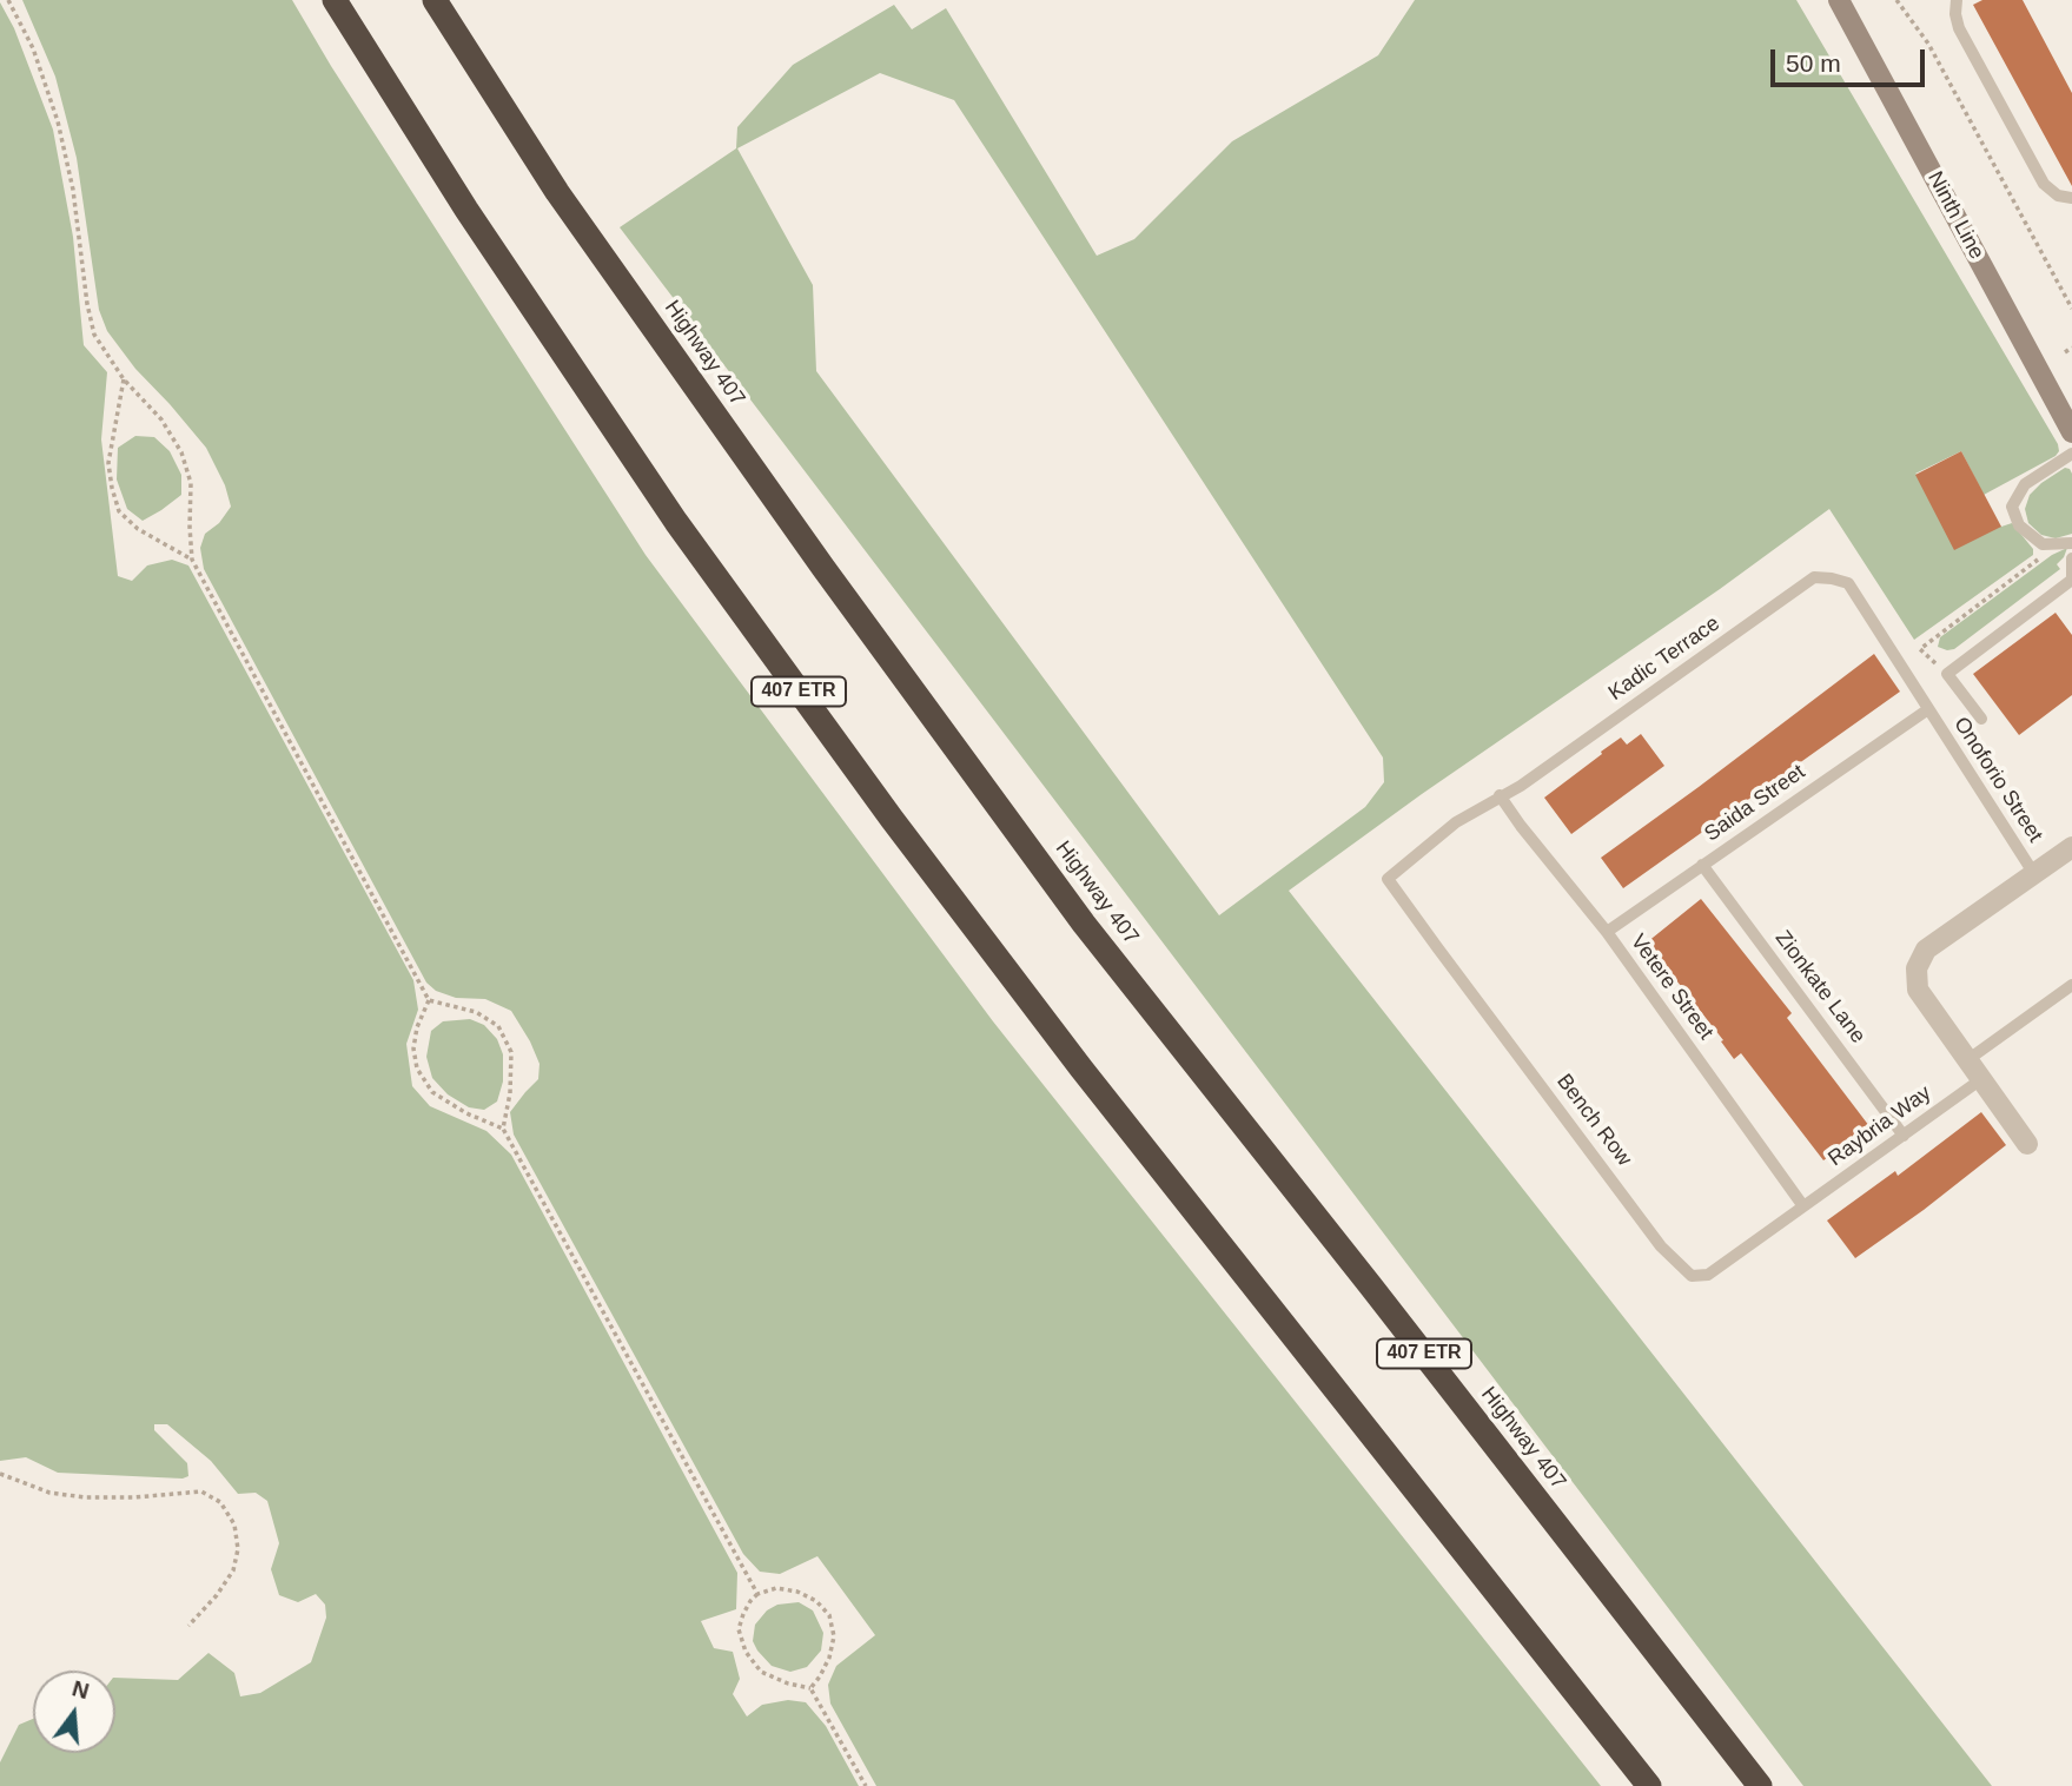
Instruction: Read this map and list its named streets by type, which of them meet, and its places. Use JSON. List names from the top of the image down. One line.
{"streets":{"highway":["Highway 407","407 ETR"],"main road":["Ninth Line"],"lane":["Kadic Terrace","Onoforio Street","Saida Street","Vetere Street","Zionkate Lane","Bench Row","Raybria Way"]},"crossings":[["Kadic Terrace","Onoforio Street"],["Kadic Terrace","Saida Street"],["Kadic Terrace","Vetere Street"],["Kadic Terrace","Bench Row"],["Onoforio Street","Saida Street"],["Saida Street","Vetere Street"],["Saida Street","Zionkate Lane"],["Vetere Street","Bench Row"],["Vetere Street","Raybria Way"],["Zionkate Lane","Raybria Way"],["Bench Row","Raybria Way"]],"scale_bar":"50 m","north":"top"}
